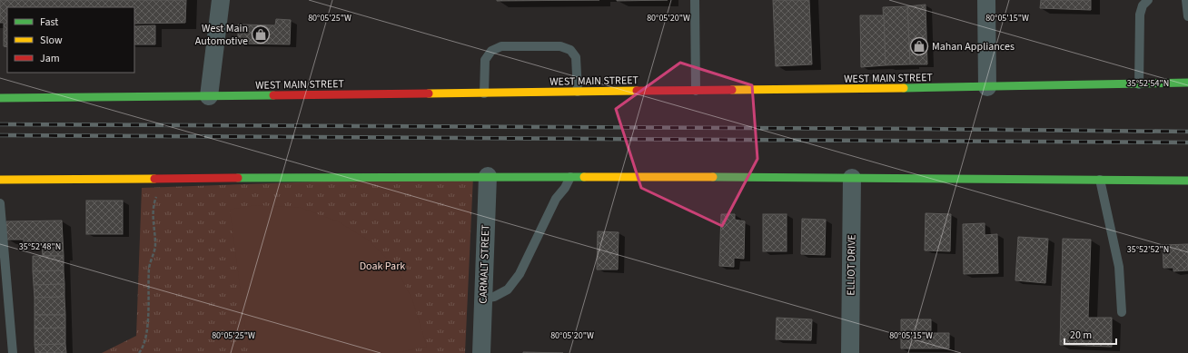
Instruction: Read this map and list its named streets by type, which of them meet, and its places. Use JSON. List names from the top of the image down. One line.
{"streets":{"main road":["WEST MAIN STREET"],"street":["CARMALT STREET","ELLIOT DRIVE"]},"parks":["Doak Park"],"places":{"shop":["West Main Automotive","Mahan Appliances"]},"legend":["Fast","Slow","Jam"],"scale_bar":"20 m","coordinates":["80°05'25\"W","80°05'20\"W","80°05'15\"W","35°52'54\"N","35°52'48\"N","35°52'52\"N"]}
